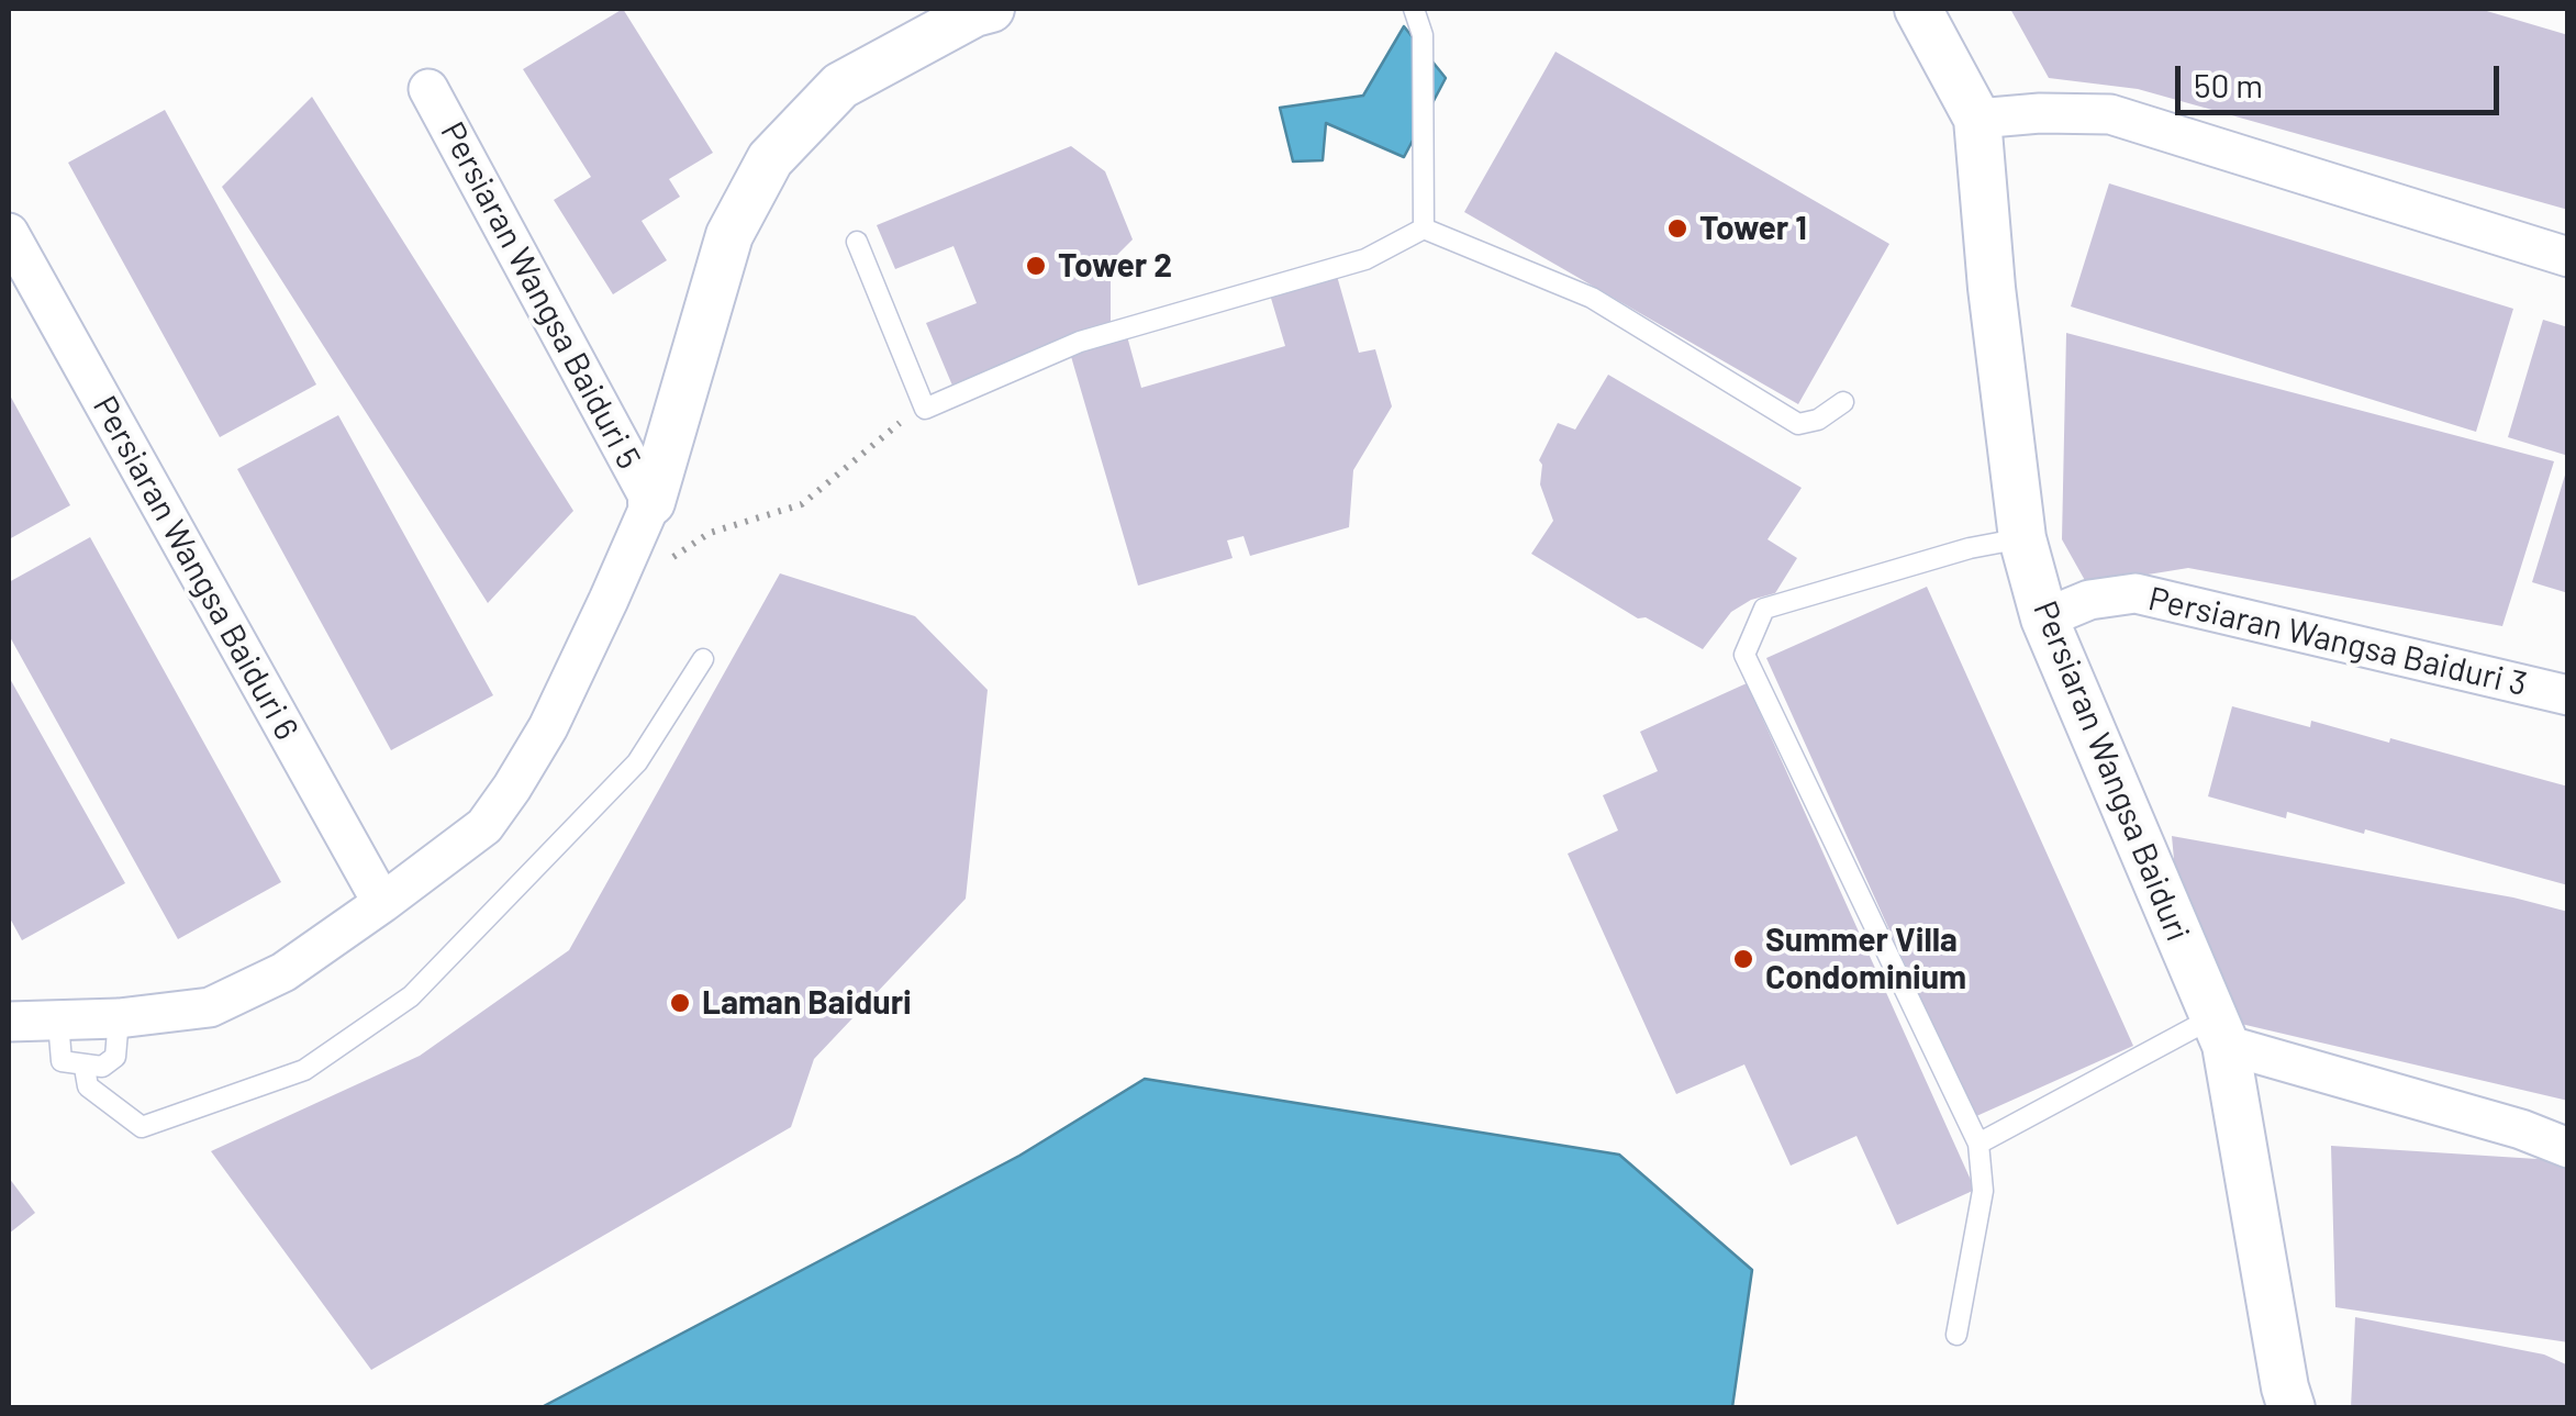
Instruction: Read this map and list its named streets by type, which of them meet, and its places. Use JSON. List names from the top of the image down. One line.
{"streets":{"street":["Persiaran Wangsa Baiduri 5","Persiaran Wangsa Baiduri 6","Persiaran Wangsa Baiduri 3","Persiaran Wangsa Baiduri"]},"crossings":[["Persiaran Wangsa Baiduri 3","Persiaran Wangsa Baiduri"]],"places":["Tower 1","Tower 2","Summer Villa Condominium","Laman Baiduri"],"scale_bar":"50 m"}
